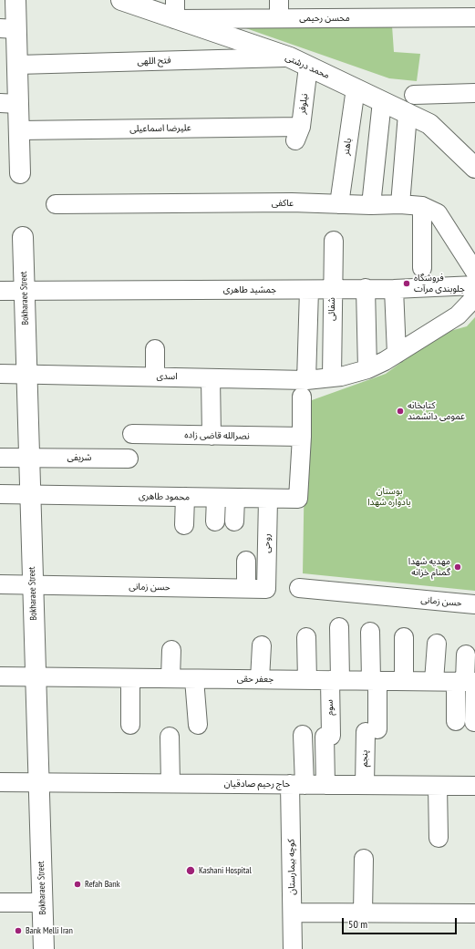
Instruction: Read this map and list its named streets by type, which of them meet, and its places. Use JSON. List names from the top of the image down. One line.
{"streets":{"main road":["محمد درشتی","Bokharaee Street"],"street":["محسن رحیمی","فتح اللهی","نیلوفر","علیرضا اسماعیلی","باهنر","عاکفی","جمشید طاهری","شفائی","اسدی","نصرالله قاضی زاده","شریفی","محمود طاهری","روحی","حسن زمانی","جعفر حقی","سوم","پنجم","حاج رحیم صادقیان","کوچه بیمارستان"]},"crossings":[["محسن رحیمی","محمد درشتی"],["فتح اللهی","محمد درشتی"],["محمد درشتی","نیلوفر"],["محمد درشتی","باهنر"],["نیلوفر","علیرضا اسماعیلی"],["باهنر","عاکفی"],["جمشید طاهری","Bokharaee Street"],["جمشید طاهری","شفائی"],["Bokharaee Street","اسدی"],["Bokharaee Street","شریفی"],["Bokharaee Street","محمود طاهری"],["Bokharaee Street","حسن زمانی"],["Bokharaee Street","جعفر حقی"],["Bokharaee Street","حاج رحیم صادقیان"],["شفائی","اسدی"],["نصرالله قاضی زاده","محمود طاهری"],["محمود طاهری","روحی"],["روحی","حسن زمانی"],["جعفر حقی","سوم"],["جعفر حقی","پنجم"],["سوم","حاج رحیم صادقیان"],["پنجم","حاج رحیم صادقیان"],["حاج رحیم صادقیان","کوچه بیمارستان"]],"parks":["بوستان یادواره شهدا"],"places":["فروشگاه جلوبندی مرآت","کتابخانه عمومی دانشمند","مهدیه شهدا گمنام خزانه","Kashani Hospital","Refah Bank","Bank Melli Iran"],"scale_bar":"50 m"}
